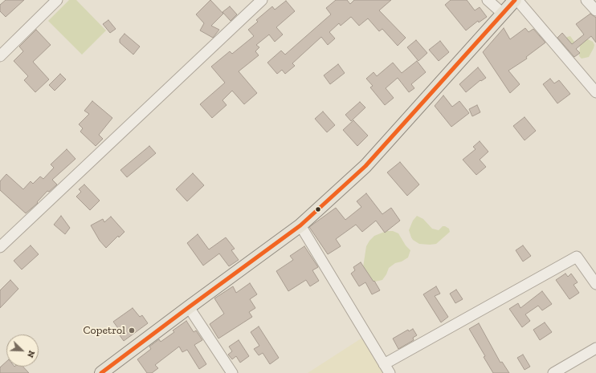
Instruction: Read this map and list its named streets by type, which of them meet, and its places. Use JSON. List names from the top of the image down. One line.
{"places":["Copetrol"],"north":"bottom right"}
